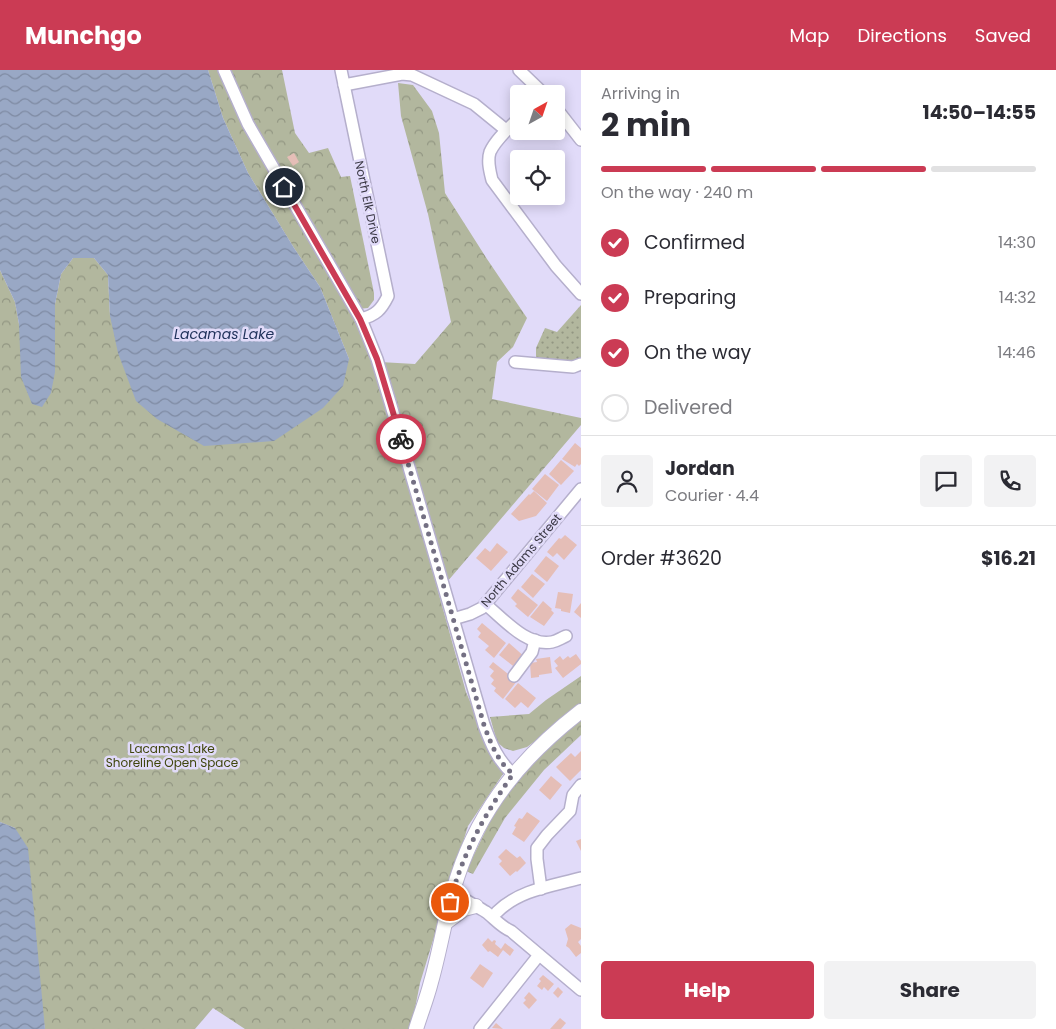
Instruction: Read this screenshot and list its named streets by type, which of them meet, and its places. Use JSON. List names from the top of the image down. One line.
{"streets":{"street":["North Elk Drive","North Adams Street"]},"water":["Lacamas Lake"],"parks":["Lacamas Lake Shoreline Open Space"],"north":"top right","page":{"header":"Munchgo","nav":["Map","Directions","Saved"],"heading":["2 min","Arriving in","14:50–14:55"],"panel":["Jordan","Courier · 4.4","Order #3620","$16.21"],"bar":"On the way · 240 m","list":[["Confirmed","14:30"],["Preparing","14:32"],["On the way","14:46"],"Delivered"],"buttons":["Help","Share"]}}
